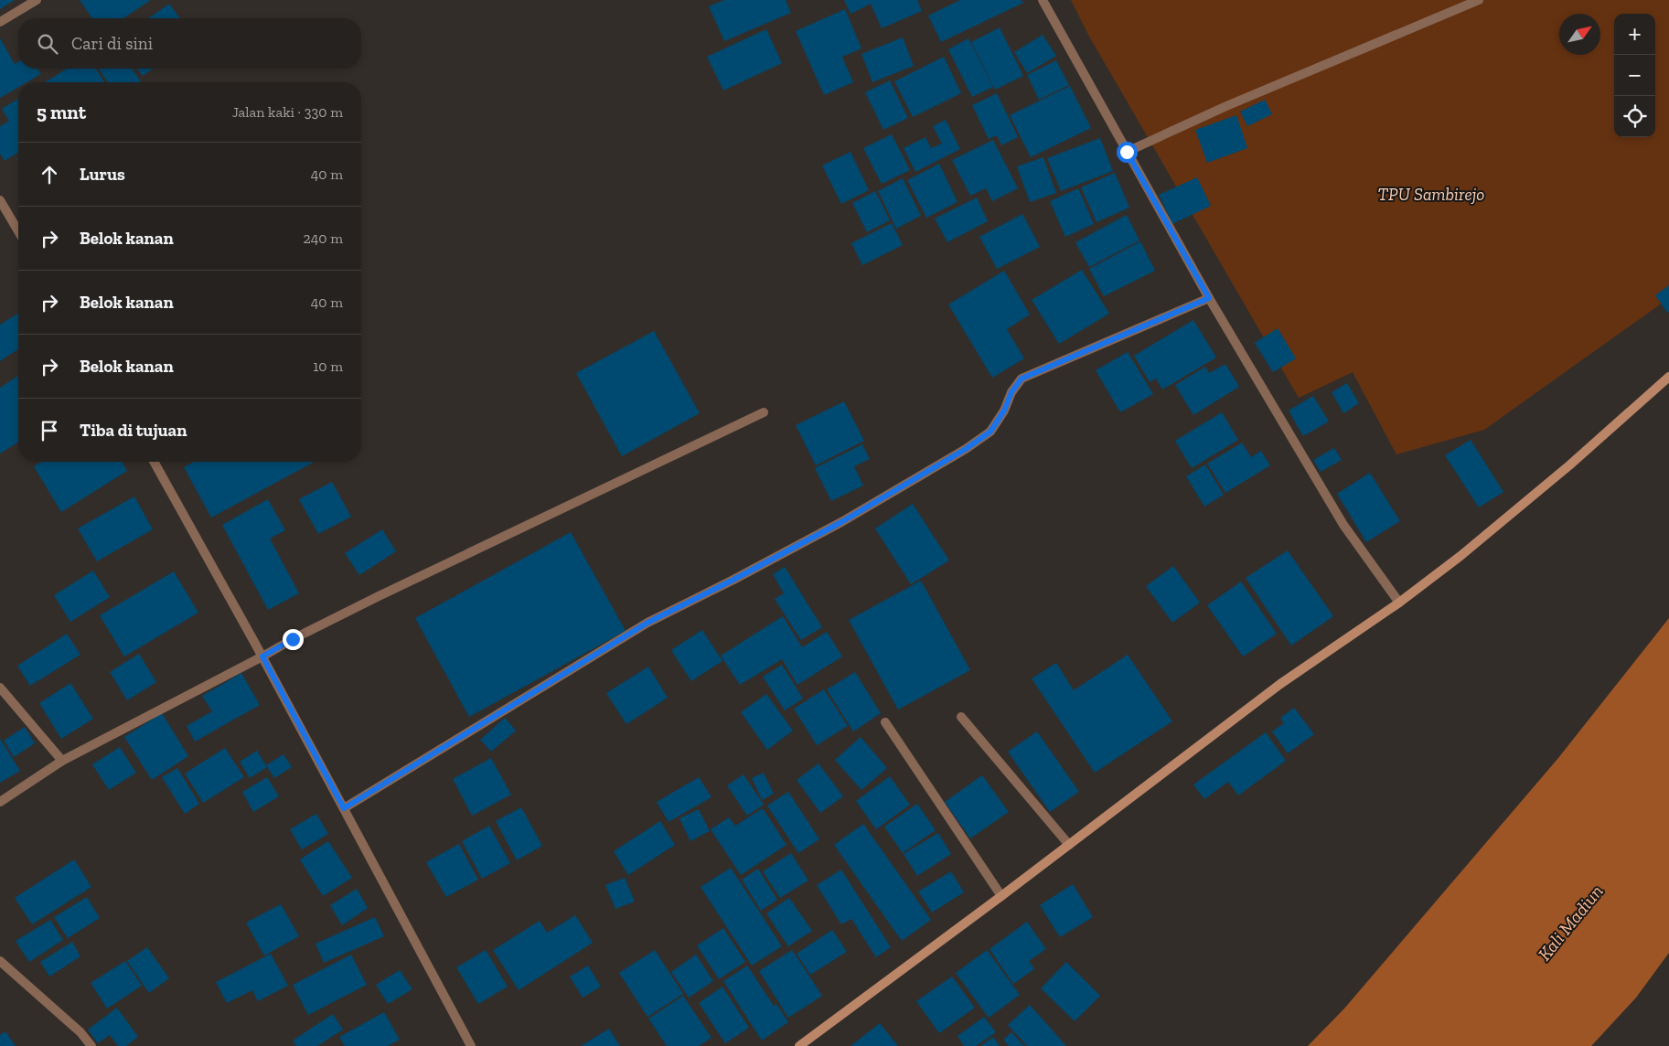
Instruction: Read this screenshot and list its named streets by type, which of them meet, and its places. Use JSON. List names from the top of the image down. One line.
{"water":["Kali Madiun"],"parks":["TPU Sambirejo"],"north":"top right","page":{"map_buttons":["+","−"],"search":"Cari di sini","heading":["5 mnt","Jalan kaki · 330 m"],"list":[["Lurus","40 m"],["Belok kanan","240 m"],["Belok kanan","40 m"],["Belok kanan","10 m"],"Tiba di tujuan"]}}
